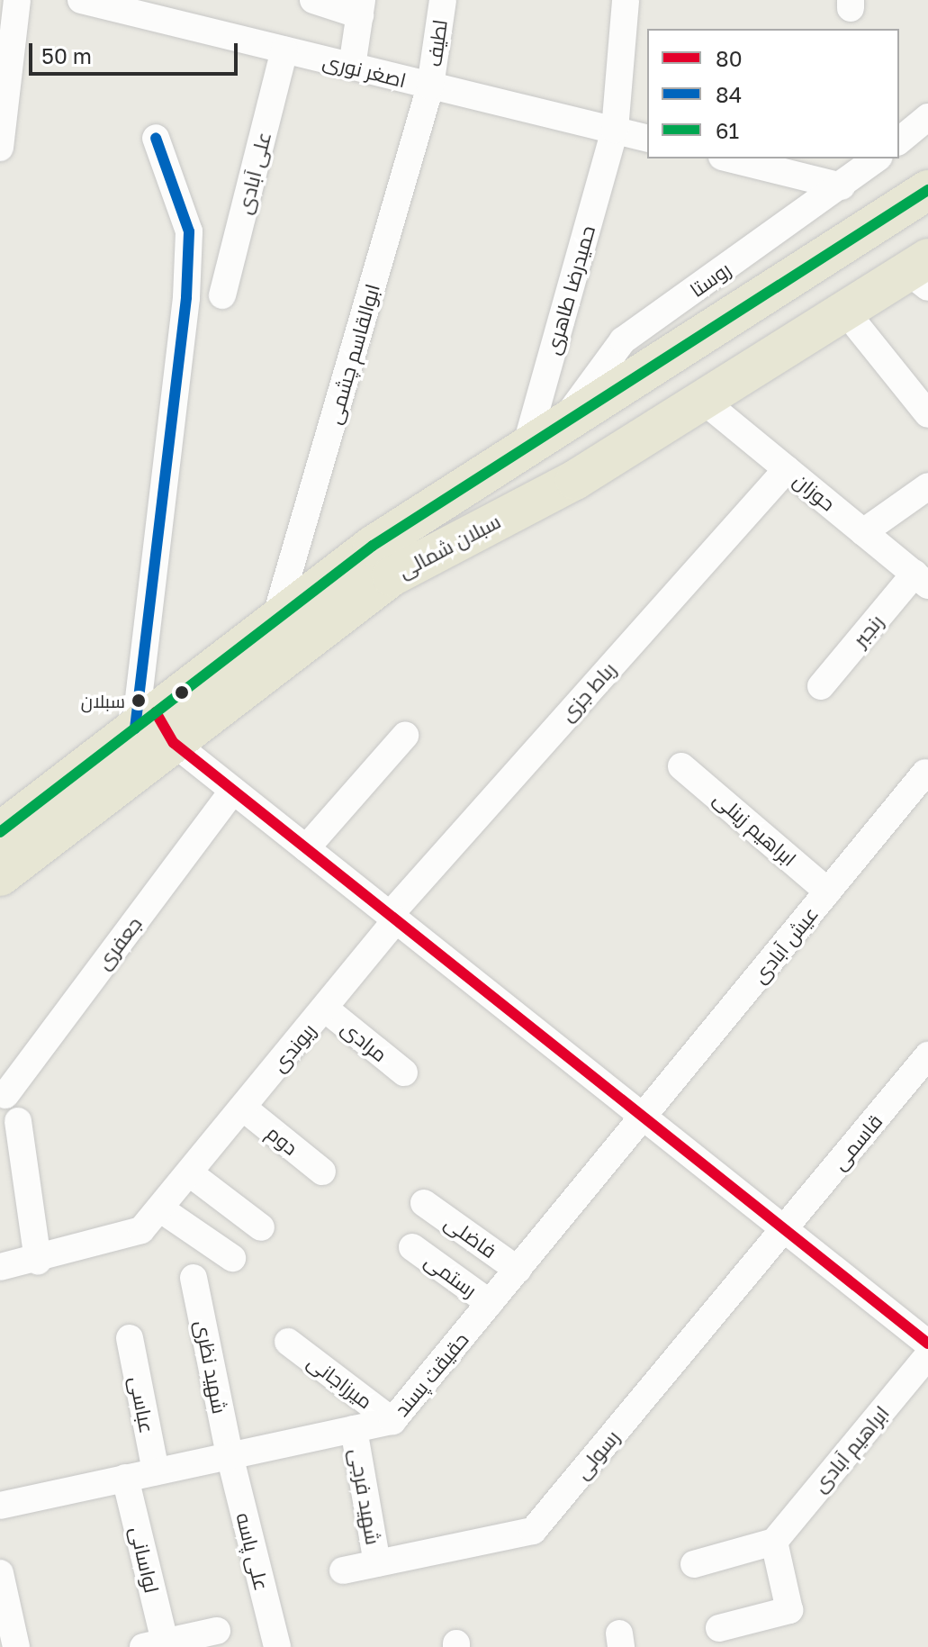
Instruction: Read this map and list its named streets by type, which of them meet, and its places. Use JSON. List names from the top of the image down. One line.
{"streets":{"main road":["سبلان شمالی"],"street":["لطیف","اصغر نوری","علی آبادی","روستا","حمیدرضا طاهری","ابوالقاسم چشمی","حوزان","رنجبر","رباط جزی","ابراهیم زینلی","جعفری","عیش آبادی","مرادی","ریوندی","دوم","قاسمی","فاضلی","رستمی","شهید نظری","حقیقت پسند","میرزاجانی","عباسی","ابراهیم آبادی","رسولی","شهید فرجی","علی پاسه","لواسانی"]},"crossings":[["لطیف","اصغر نوری"],["لطیف","ابوالقاسم چشمی"],["اصغر نوری","علی آبادی"],["اصغر نوری","حمیدرضا طاهری"],["اصغر نوری","ابوالقاسم چشمی"],["روستا","سبلان شمالی"],["حمیدرضا طاهری","سبلان شمالی"],["ابوالقاسم چشمی","سبلان شمالی"],["حوزان","سبلان شمالی"],["حوزان","رنجبر"],["حوزان","رباط جزی"],["رباط جزی","ریوندی"],["ابراهیم زینلی","عیش آبادی"],["عیش آبادی","حقیقت پسند"],["مرادی","ریوندی"],["ریوندی","دوم"],["قاسمی","رسولی"],["فاضلی","حقیقت پسند"],["رستمی","حقیقت پسند"],["شهید نظری","حقیقت پسند"],["شهید نظری","علی پاسه"],["حقیقت پسند","میرزاجانی"],["حقیقت پسند","عباسی"],["حقیقت پسند","شهید فرجی"],["حقیقت پسند","علی پاسه"],["حقیقت پسند","لواسانی"],["رسولی","شهید فرجی"]],"places":["سبلان"],"lines":["transit line 84","transit line 61","transit line 80"],"legend":["80","84","61"],"scale_bar":"50 m"}
